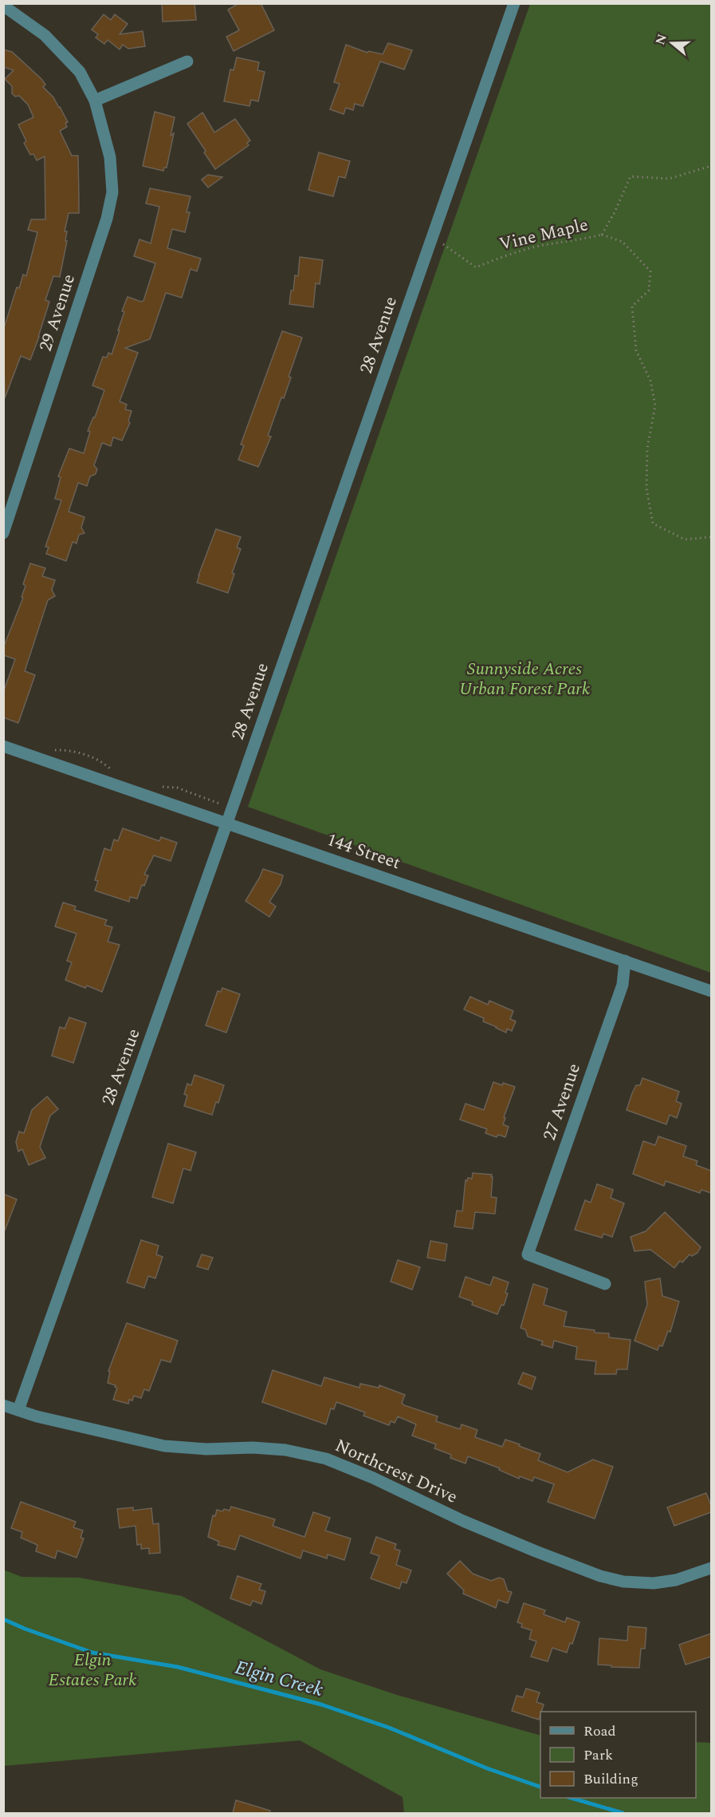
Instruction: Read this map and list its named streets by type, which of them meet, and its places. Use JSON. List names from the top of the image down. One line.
{"streets":{"street":["29 Avenue","28 Avenue","144 Street","27 Avenue","Northcrest Drive"],"path":["Vine Maple"]},"crossings":[["28 Avenue","144 Street"],["28 Avenue","Northcrest Drive"],["144 Street","27 Avenue"]],"water":["Elgin Creek"],"parks":["Sunnyside Acres Urban Forest Park","Elgin Estates Park"],"legend":["Road","Park","Building"],"north":"left"}
